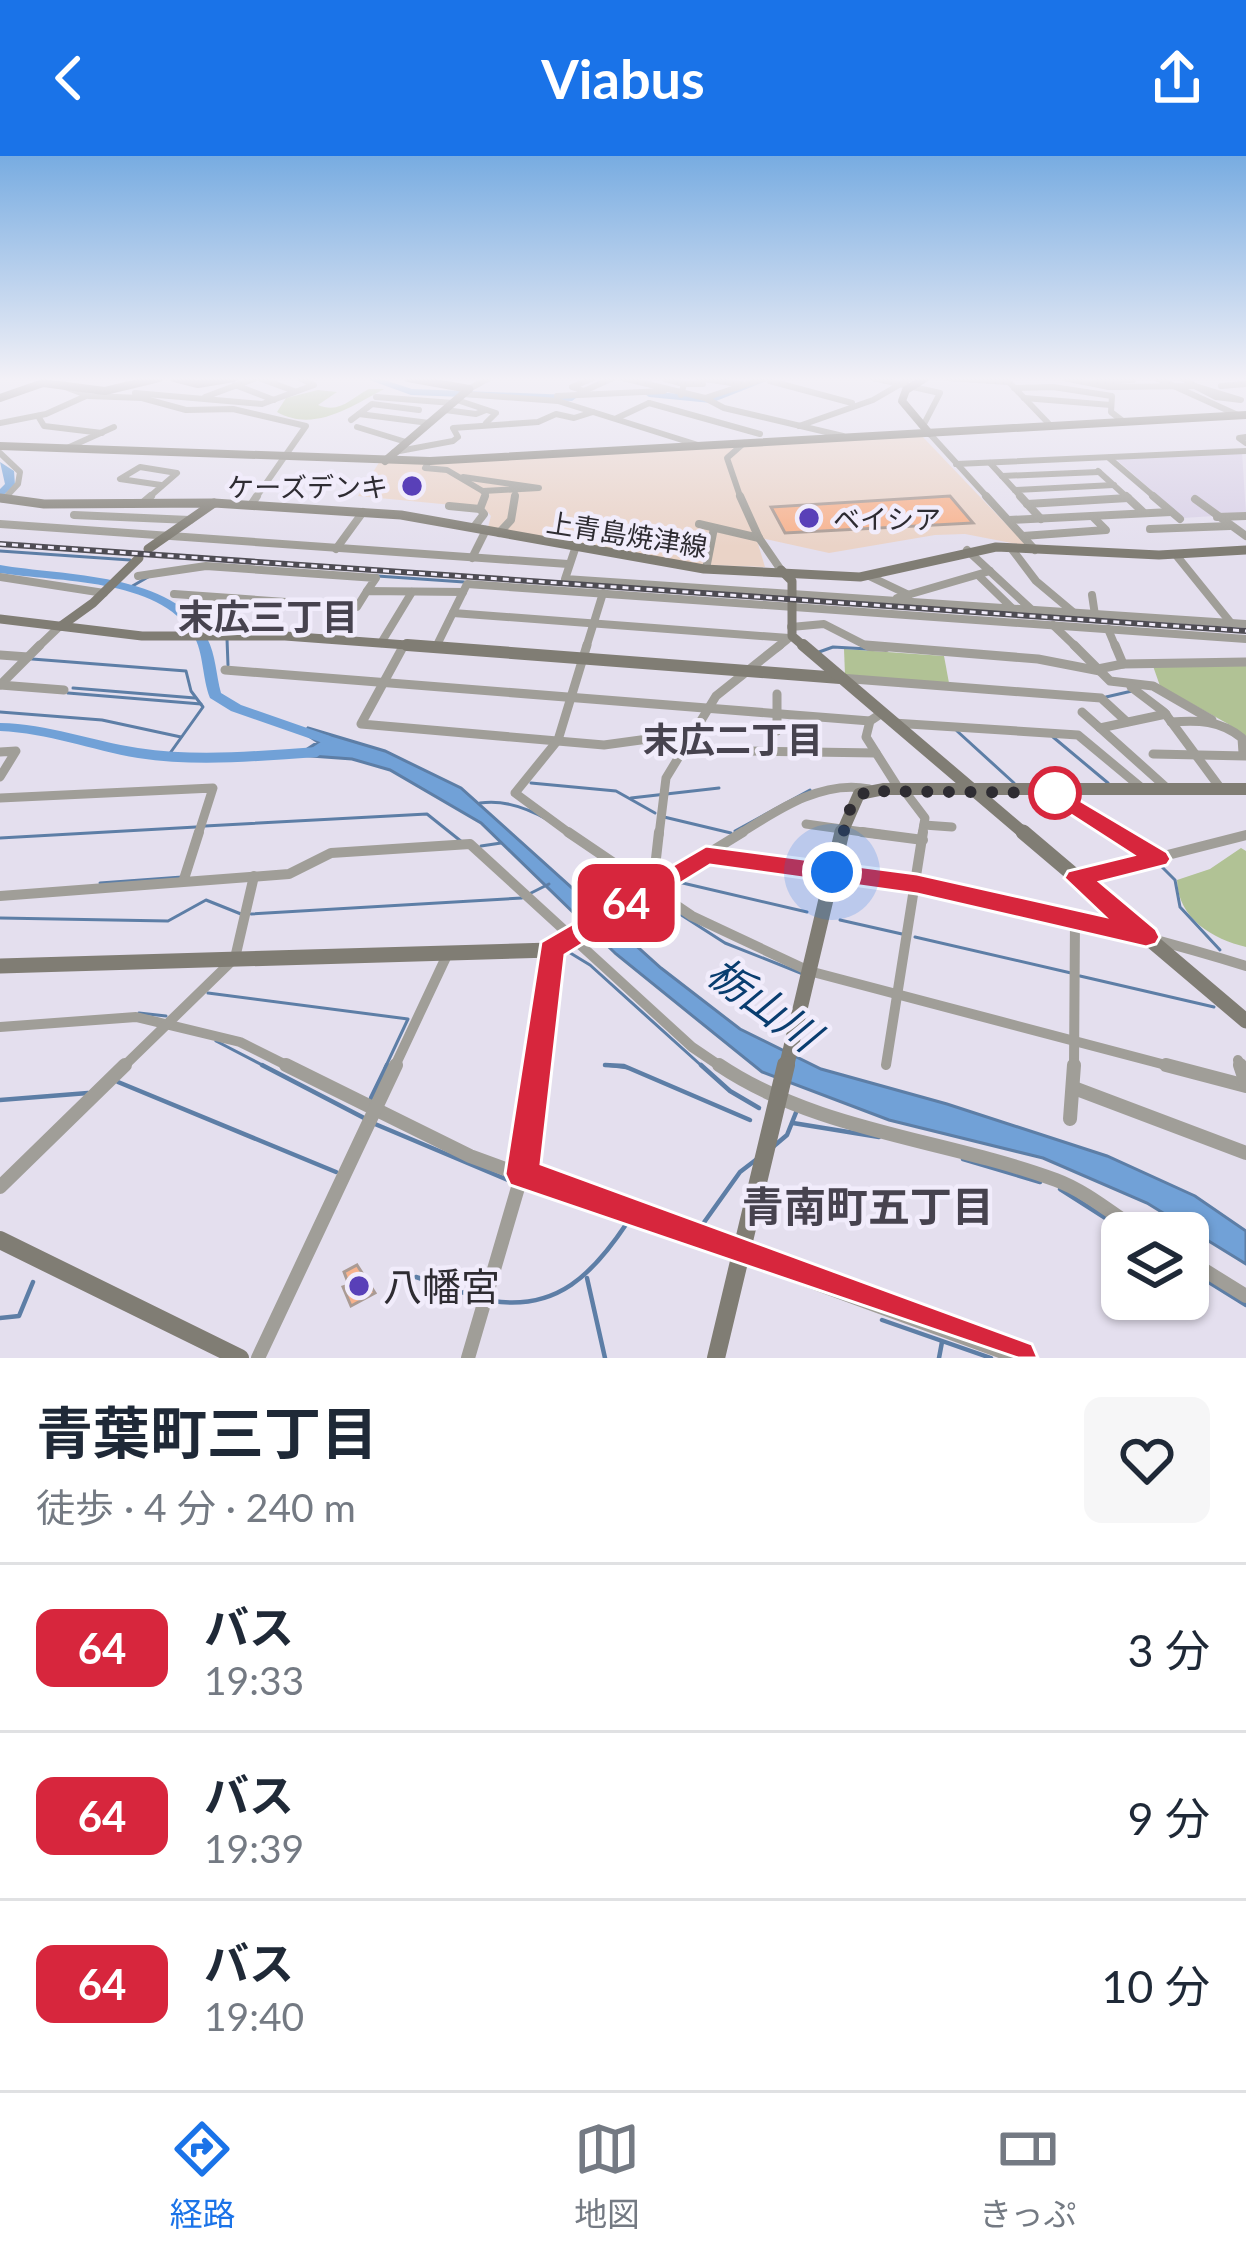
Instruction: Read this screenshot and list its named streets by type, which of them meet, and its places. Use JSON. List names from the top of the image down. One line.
{"streets":{"street":["上青島焼津線"]},"districts":["末広三丁目","末広二丁目","青南町五丁目"],"water":["栃山川"],"places":["ケーズデンキ","ベイシア","八幡宮"],"lines":["bus line 64"],"page":{"header":"Viabus","on_map":"64","heading":["青葉町三丁目","徒歩 · 4 分 · 240 m"],"list":[{"mark":"64","name":"バス","note":"19:33","value":"3 分"},{"mark":"64","name":"バス","note":"19:39","value":"9 分"},{"mark":"64","name":"バス","note":"19:40","value":"10 分"}],"tabs":["経路","地図","きっぷ"]}}
